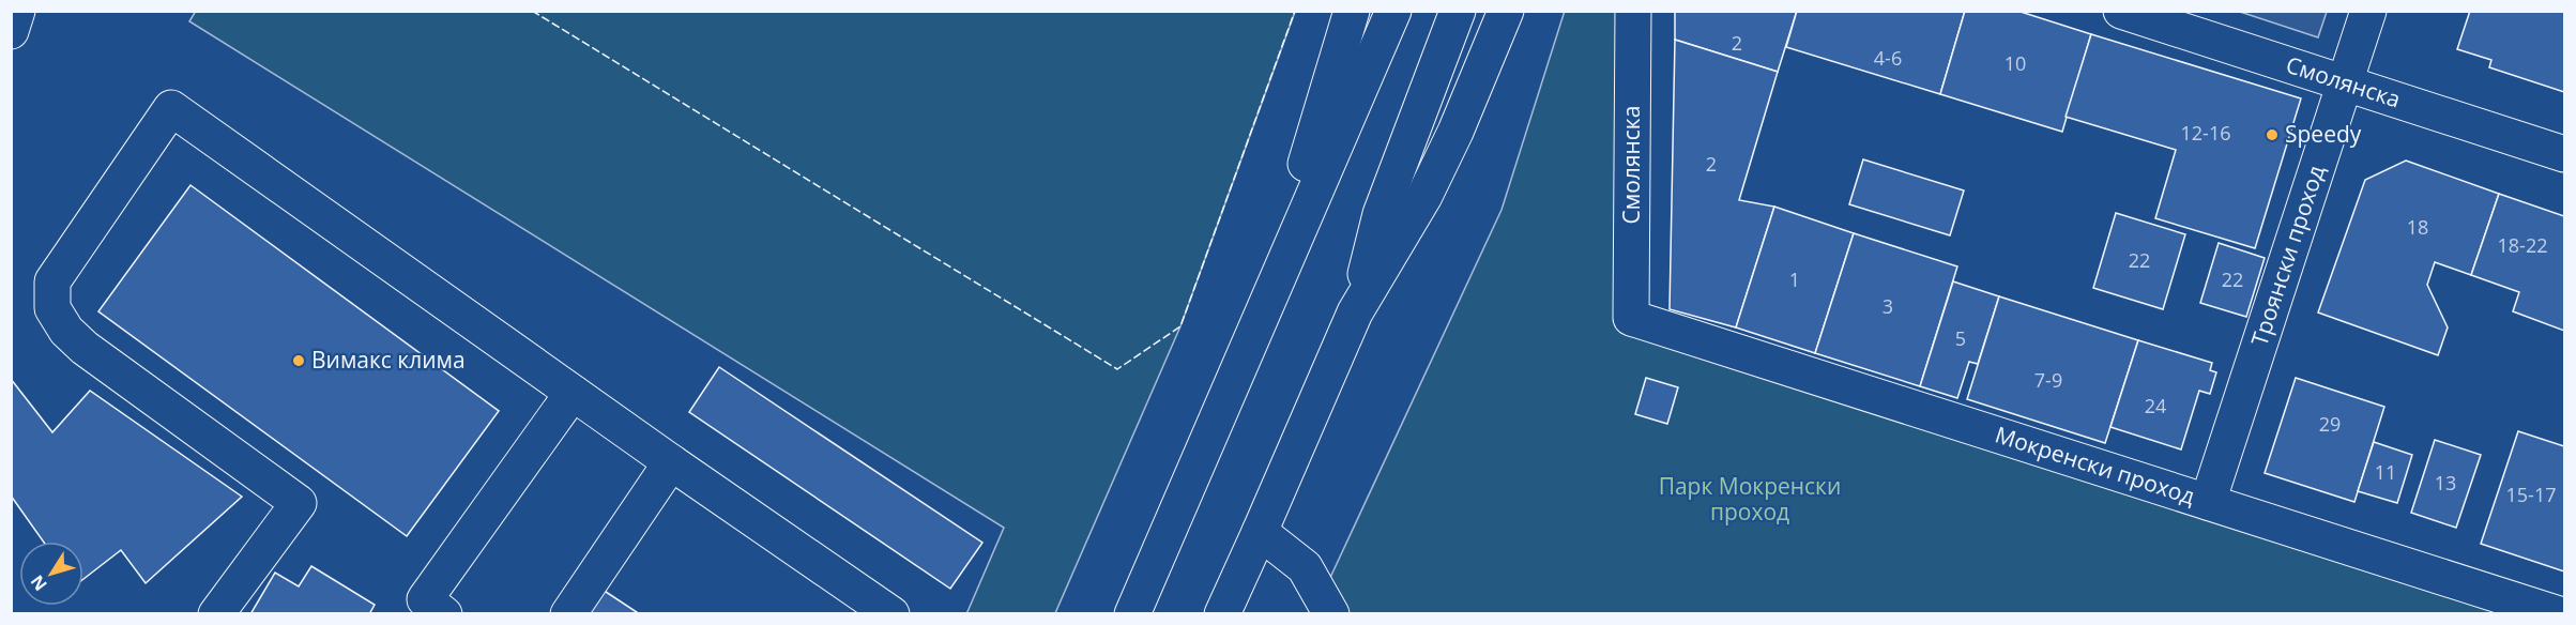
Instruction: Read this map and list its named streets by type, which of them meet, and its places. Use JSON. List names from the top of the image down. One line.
{"streets":{"street":["Смолянска","Троянски проход","Мокренски проход"]},"crossings":[["Смолянска","Троянски проход"],["Смолянска","Мокренски проход"],["Троянски проход","Мокренски проход"]],"parks":["Парк Мокренски проход"],"places":["Speedy","Вимакс клима"],"house_numbers":["2","4-6","10","12-16","2","18","18-22","22","1","22","3","5","7-9","24","29","11","13","15-17"],"north":"bottom left"}
